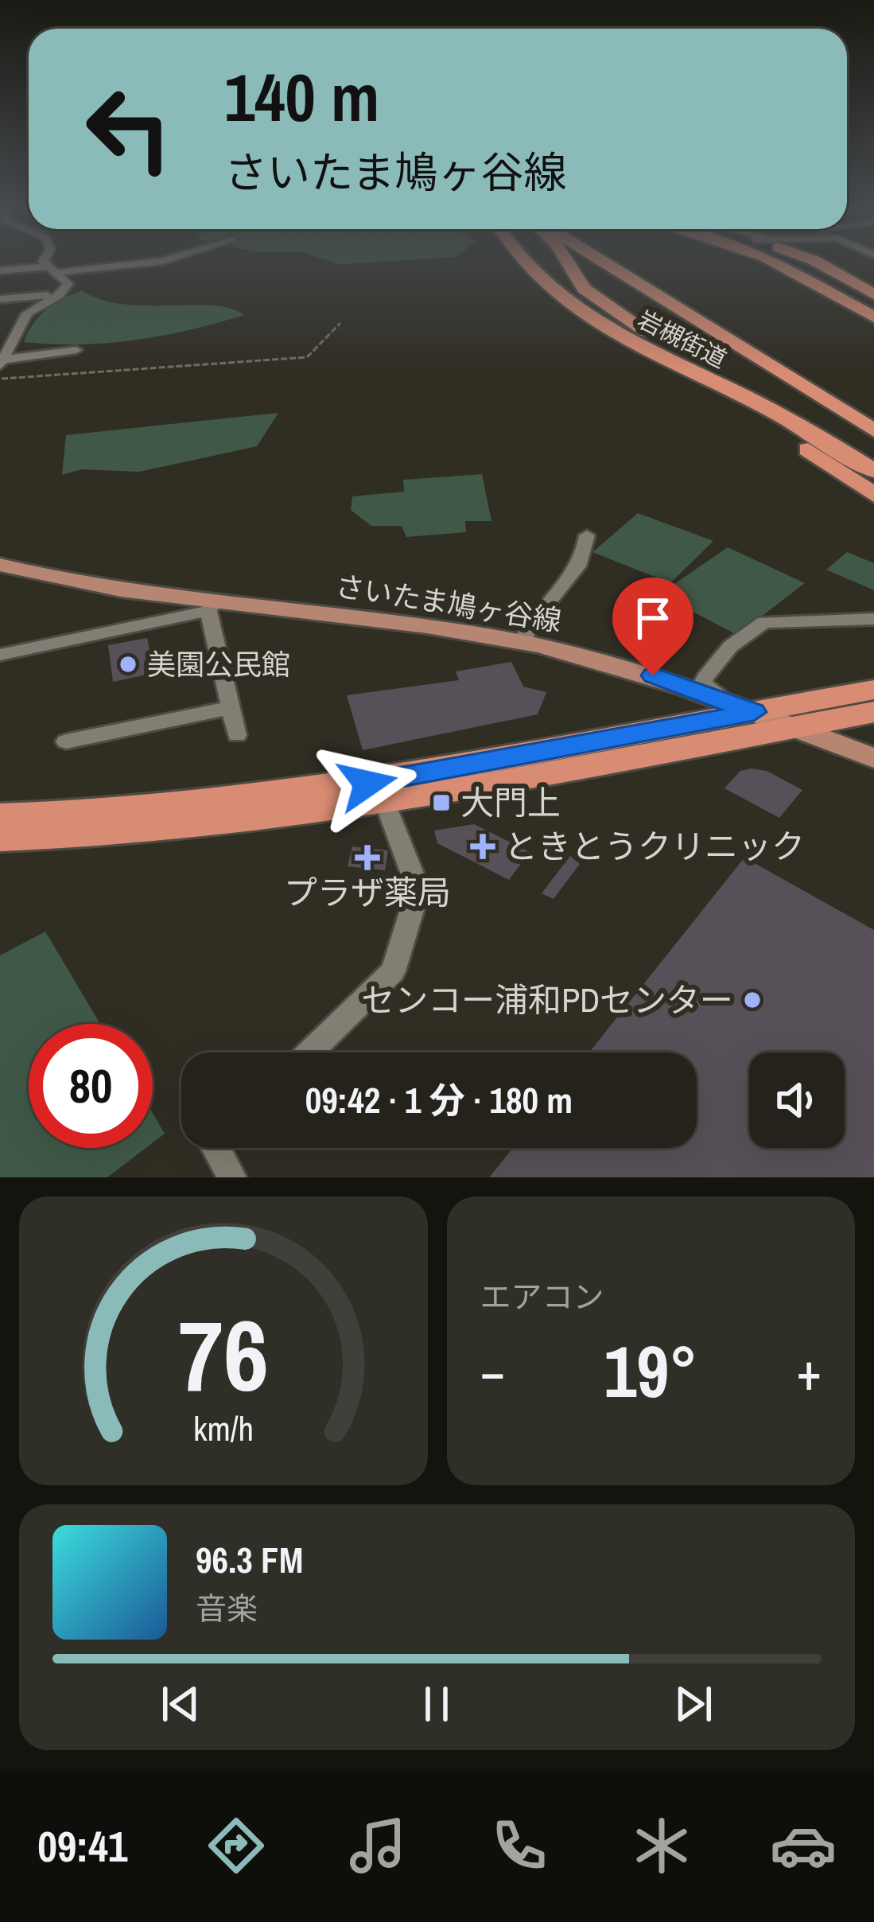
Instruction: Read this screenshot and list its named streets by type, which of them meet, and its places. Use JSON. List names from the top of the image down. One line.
{"streets":{"highway":["岩槻街道"],"main road":["さいたま鳩ヶ谷線"]},"places":{"other":["美園公民館","センコー浦和PDセンター"],"transit":["大門上"],"health":["ときとうクリニック","プラザ薬局"]},"page":{"turn":["140 m","さいたま鳩ヶ谷線"],"limit":"80","trip":"09:42 · 1 分 · 180 m","tile":"エアコン","heat":["−","19°","+"],"song":["96.3 FM","音楽"],"tabs":"09:41","gauge":["76","km/h"]}}
